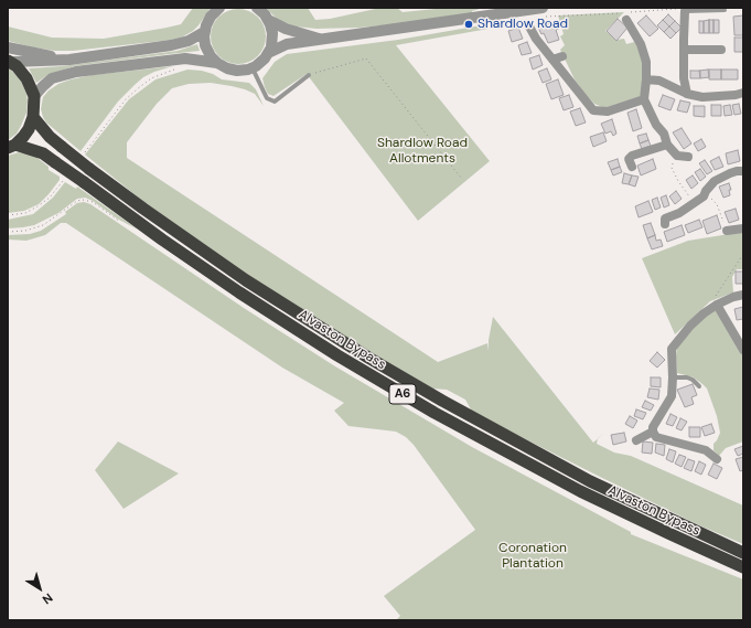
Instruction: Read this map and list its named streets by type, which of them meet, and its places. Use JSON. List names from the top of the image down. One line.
{"streets":{"highway":["Alvaston Bypass","A6"]},"parks":["Shardlow Road Allotments","Coronation Plantation"],"places":["Shardlow Road"],"north":"bottom right"}
